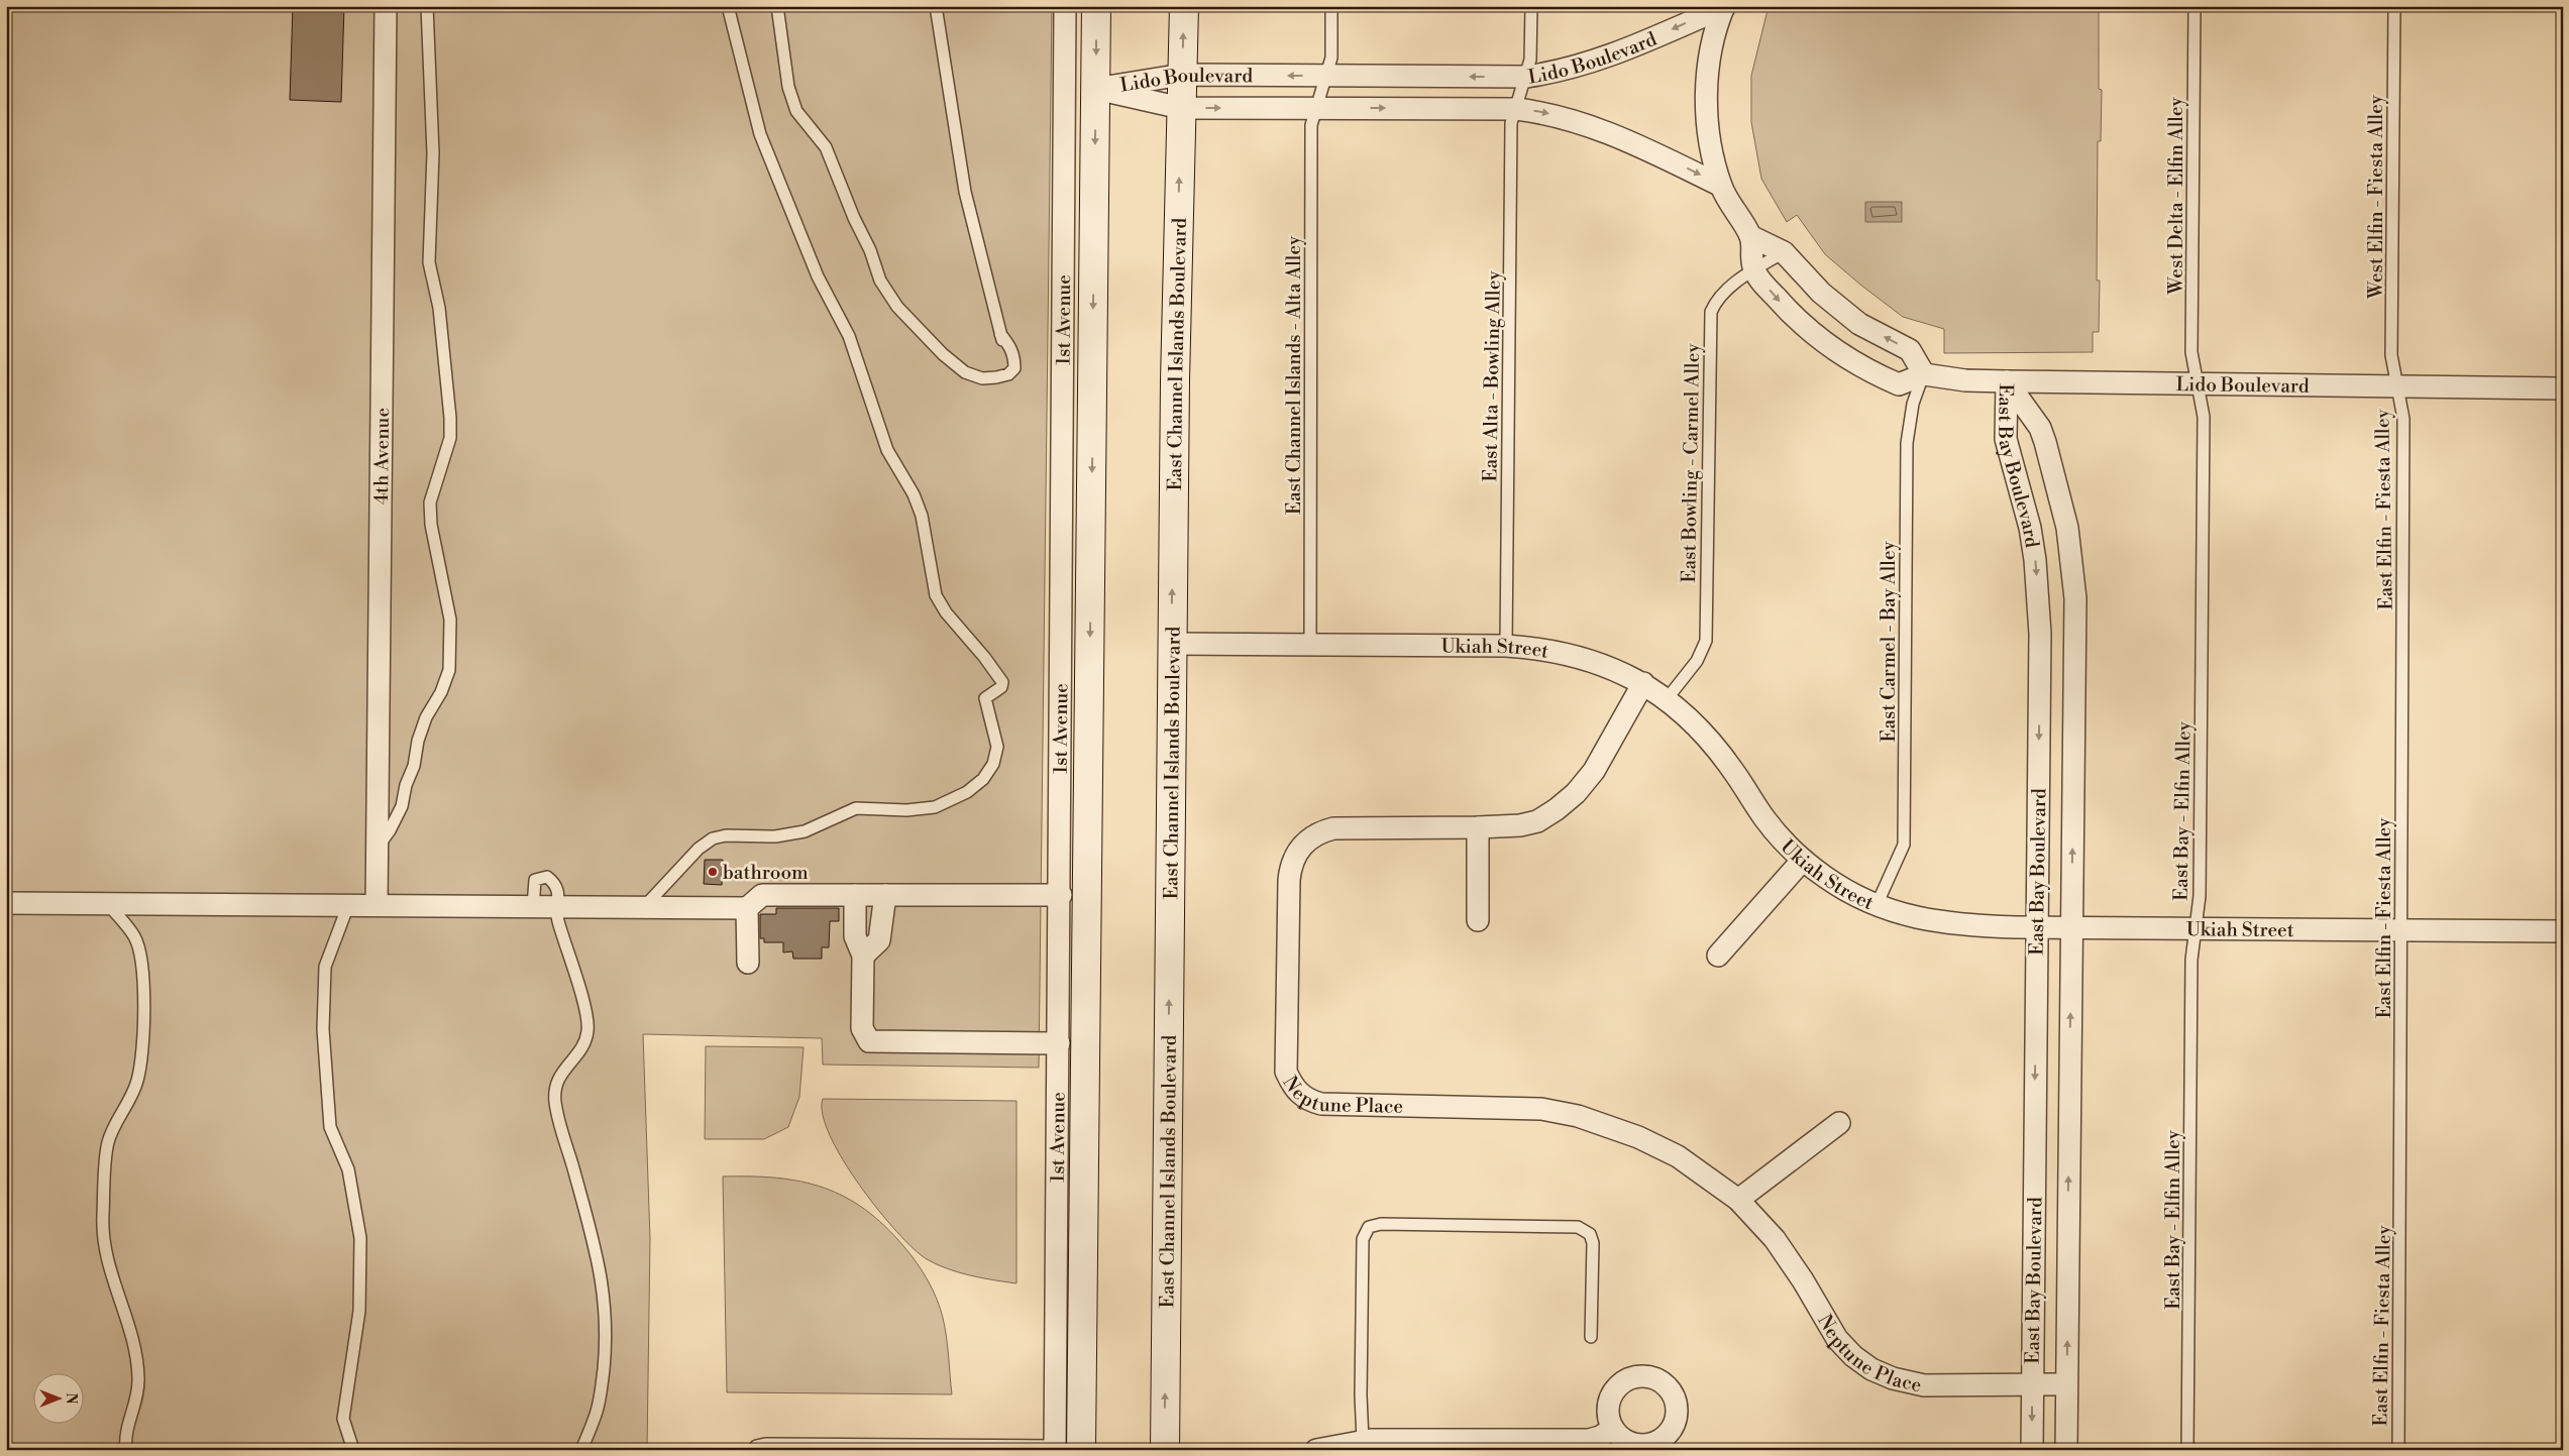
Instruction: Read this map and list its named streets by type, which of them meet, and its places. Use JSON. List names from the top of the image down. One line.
{"streets":{"main road":["East Channel Islands Boulevard"],"street":["Lido Boulevard","1st Avenue","4th Avenue","East Bay Boulevard","Ukiah Street","Neptune Place"],"lane":["West Delta - Elfin Alley","West Elfin - Fiesta Alley","East Channel Islands - Alta Alley","East Alta - Bowling Alley","East Bowling - Carmel Alley","East Elfin - Fiesta Alley","East Carmel - Bay Alley","East Bay - Elfin Alley"]},"crossings":[["Lido Boulevard","West Delta - Elfin Alley"],["Lido Boulevard","West Elfin - Fiesta Alley"],["Lido Boulevard","East Channel Islands Boulevard"],["Lido Boulevard","East Channel Islands - Alta Alley"],["Lido Boulevard","East Alta - Bowling Alley"],["Lido Boulevard","East Bowling - Carmel Alley"],["Lido Boulevard","East Bay Boulevard"],["Lido Boulevard","East Elfin - Fiesta Alley"],["Lido Boulevard","East Carmel - Bay Alley"],["Lido Boulevard","East Bay - Elfin Alley"],["West Delta - Elfin Alley","East Bay - Elfin Alley"],["West Elfin - Fiesta Alley","East Elfin - Fiesta Alley"],["East Channel Islands Boulevard","Ukiah Street"],["East Channel Islands - Alta Alley","Ukiah Street"],["East Alta - Bowling Alley","Ukiah Street"],["East Bowling - Carmel Alley","Ukiah Street"],["East Bay Boulevard","Ukiah Street"],["East Bay Boulevard","Neptune Place"],["East Elfin - Fiesta Alley","Ukiah Street"],["East Carmel - Bay Alley","Ukiah Street"],["Ukiah Street","East Bay - Elfin Alley"],["Ukiah Street","Neptune Place"]],"places":["bathroom"],"north":"right"}
